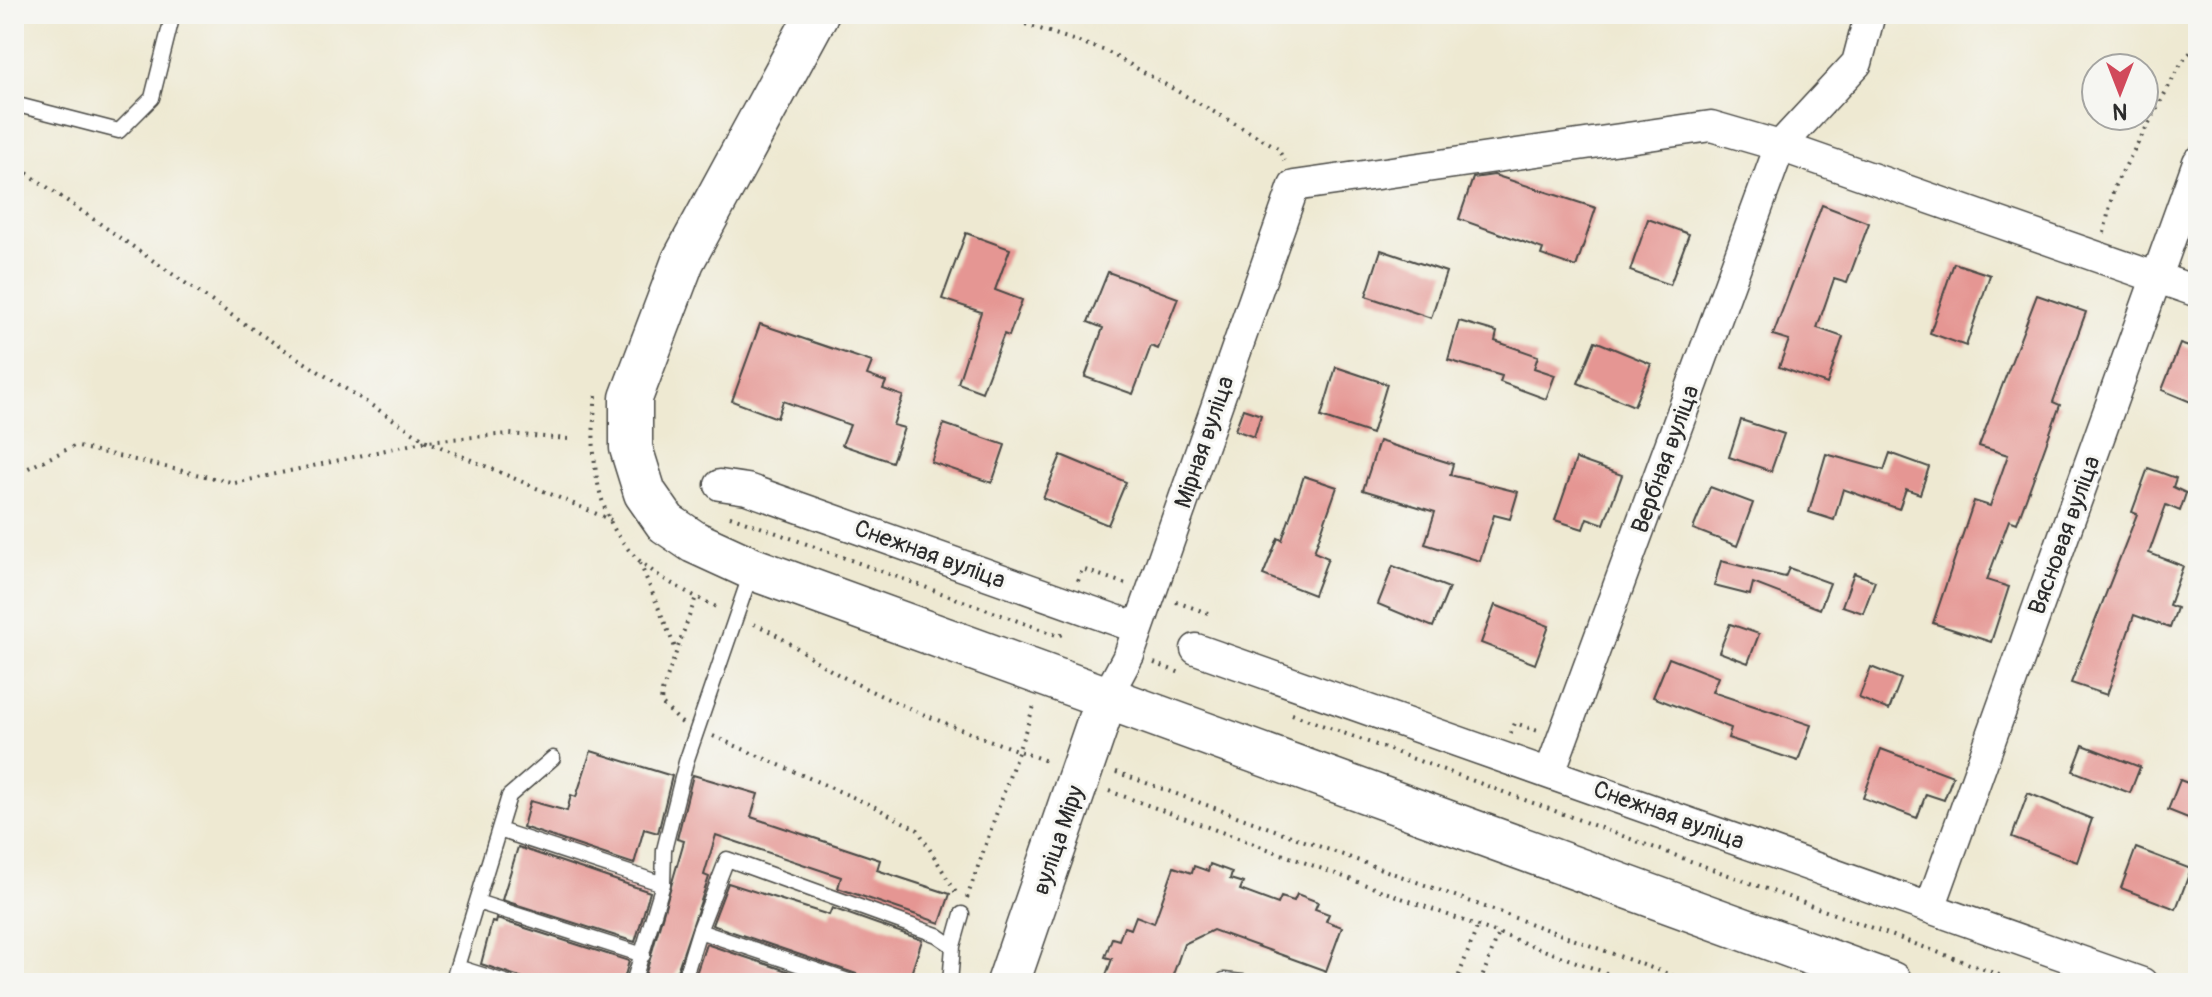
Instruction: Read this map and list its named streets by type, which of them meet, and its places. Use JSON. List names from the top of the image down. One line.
{"streets":{"main road":["вуліца Міру"],"street":["Мірная вуліца","Вербная вуліца","Вясновая вуліца","Снежная вуліца"]},"crossings":[["Мірная вуліца","Снежная вуліца"],["Мірная вуліца","вуліца Міру"],["Вербная вуліца","Снежная вуліца"],["Вясновая вуліца","Снежная вуліца"]],"north":"bottom"}
